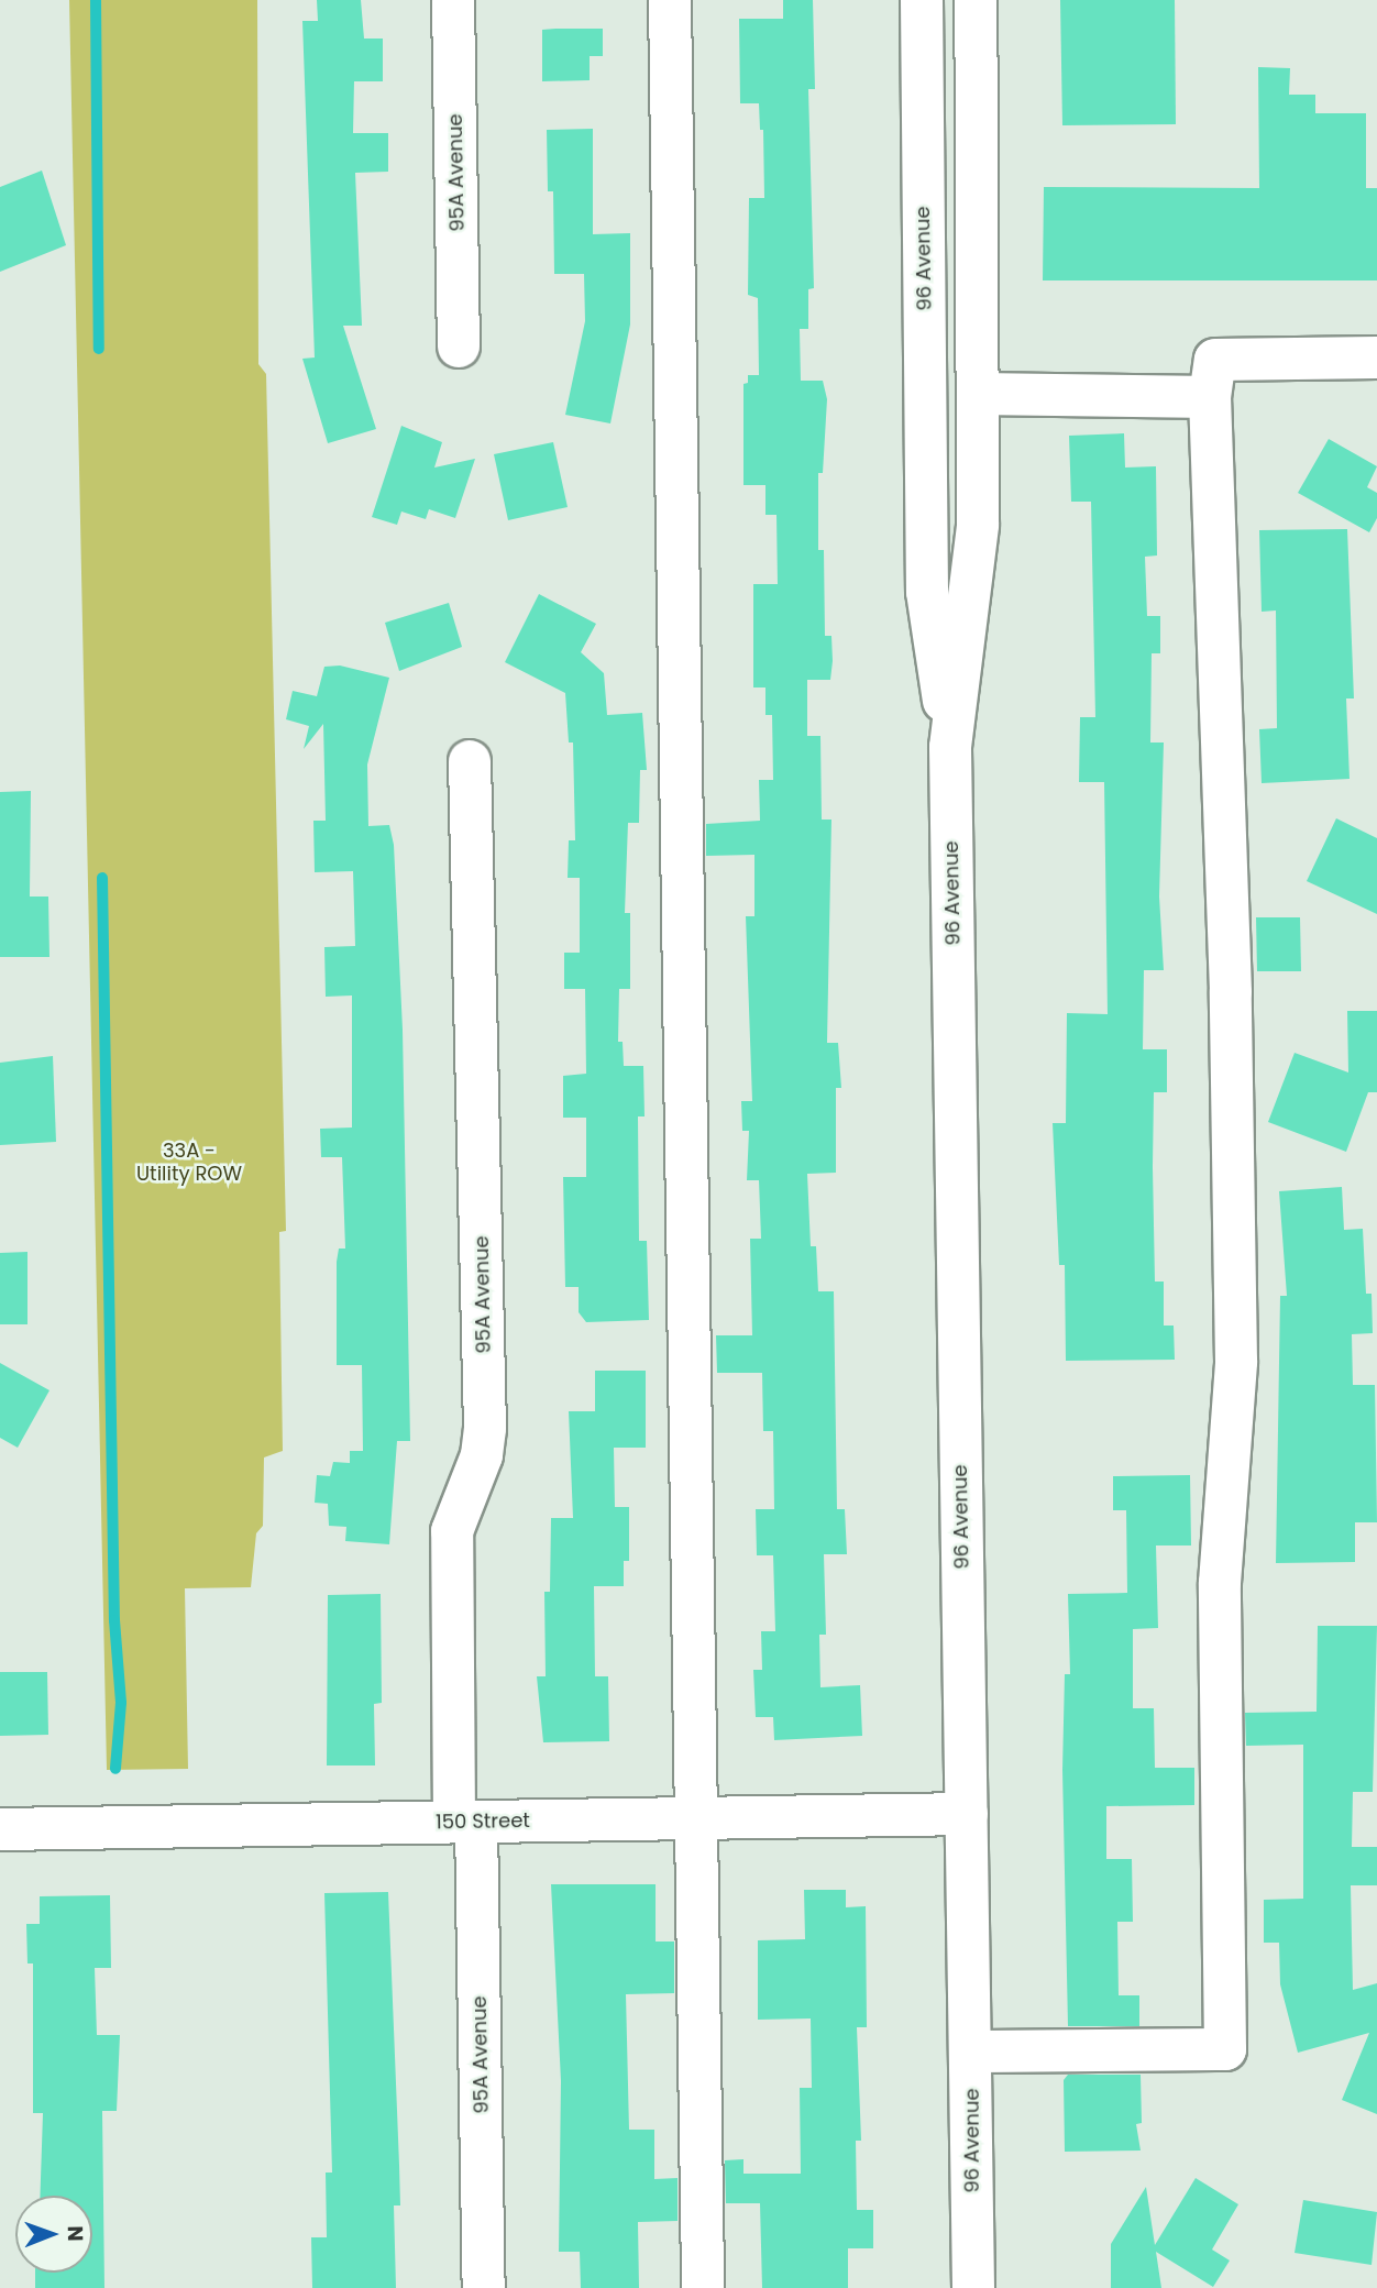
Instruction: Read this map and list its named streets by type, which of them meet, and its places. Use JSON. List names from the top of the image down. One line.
{"streets":{"main road":["95A Avenue","96 Avenue","150 Street"]},"crossings":[["95A Avenue","150 Street"],["96 Avenue","150 Street"]],"parks":["33A - Utility ROW"],"north":"right"}
